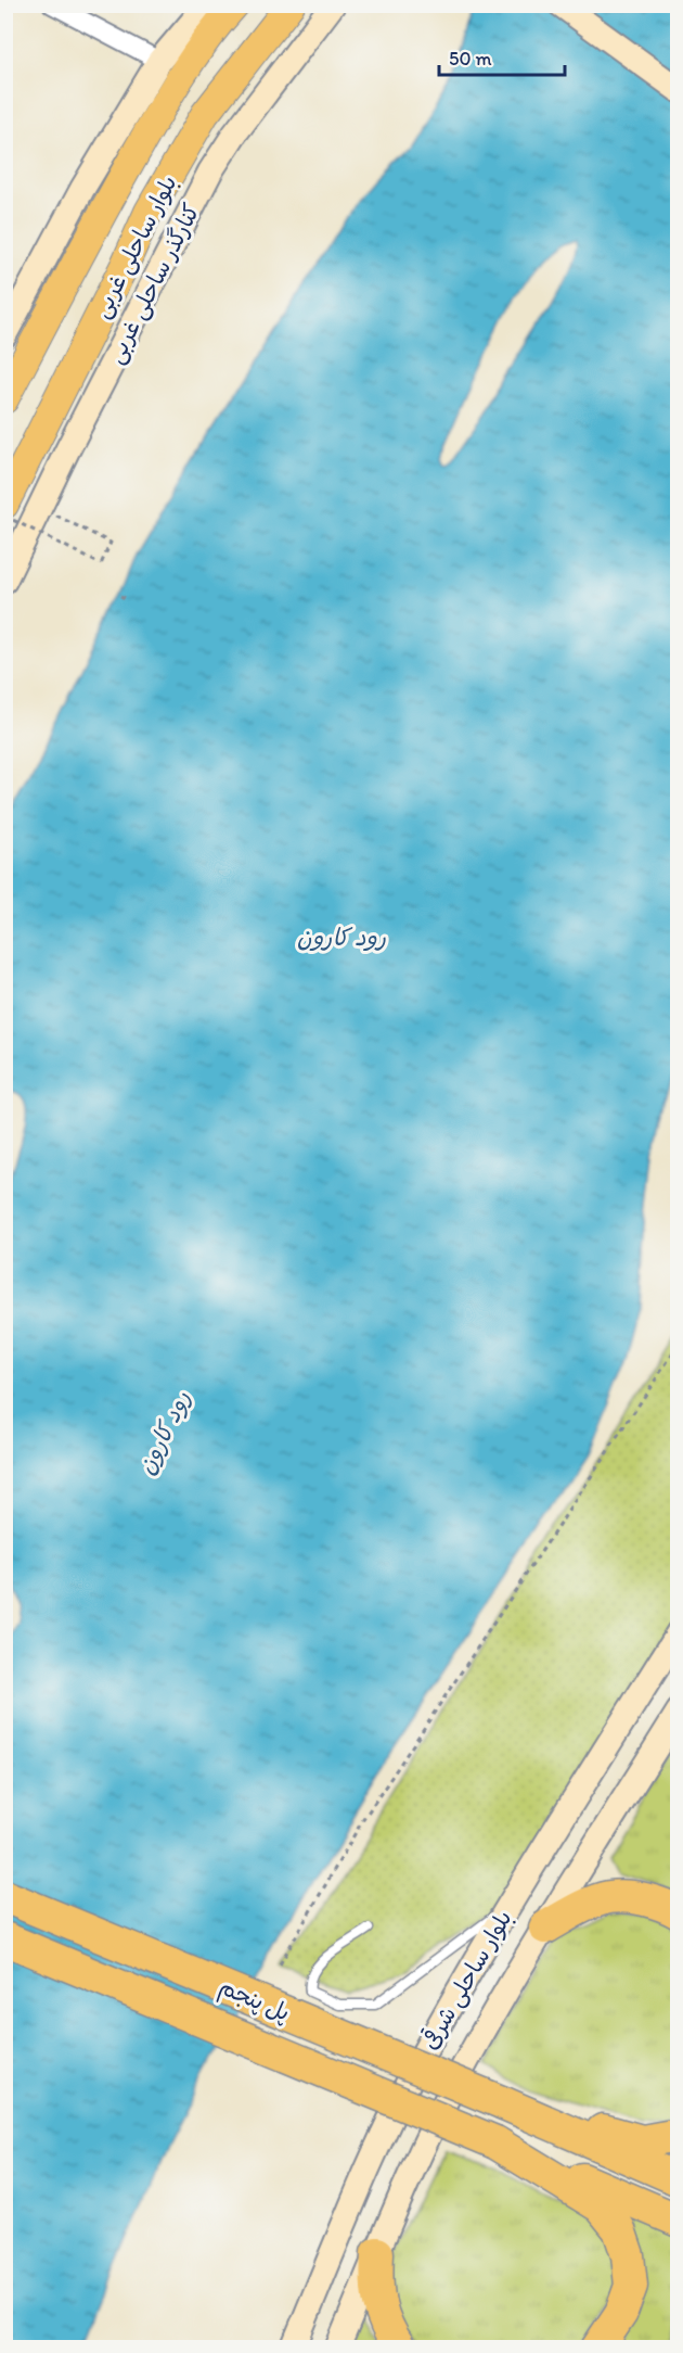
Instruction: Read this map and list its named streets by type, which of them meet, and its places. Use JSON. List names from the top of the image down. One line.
{"streets":{"highway":["پل پنجم"],"main road":["بلوار ساحلی غربی","کنارگذر ساحلی غربی","بلوار ساحلی شرقی"]},"water":["رود کارون"],"scale_bar":"50 m"}
